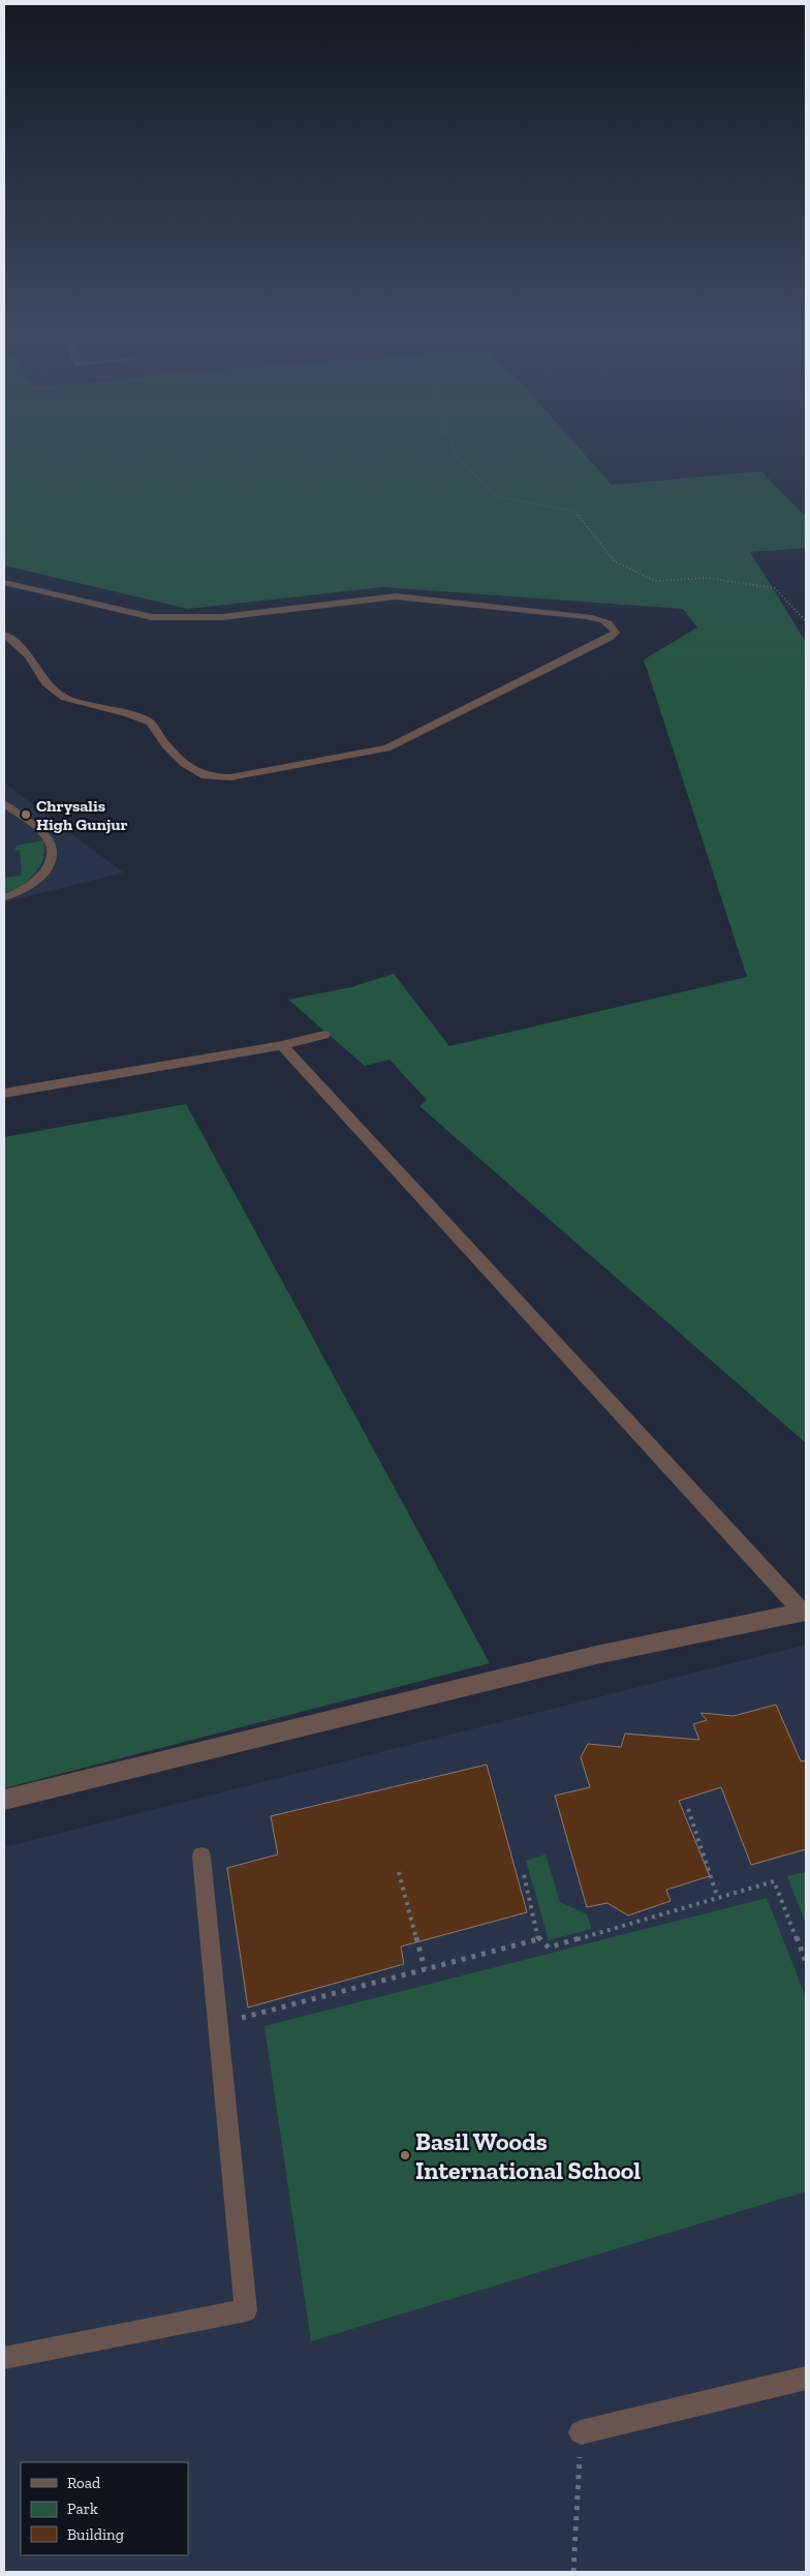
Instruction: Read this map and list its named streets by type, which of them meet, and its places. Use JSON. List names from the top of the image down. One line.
{"places":["Chrysalis High Gunjur","Basil Woods International School"],"legend":["Road","Park","Building"]}
